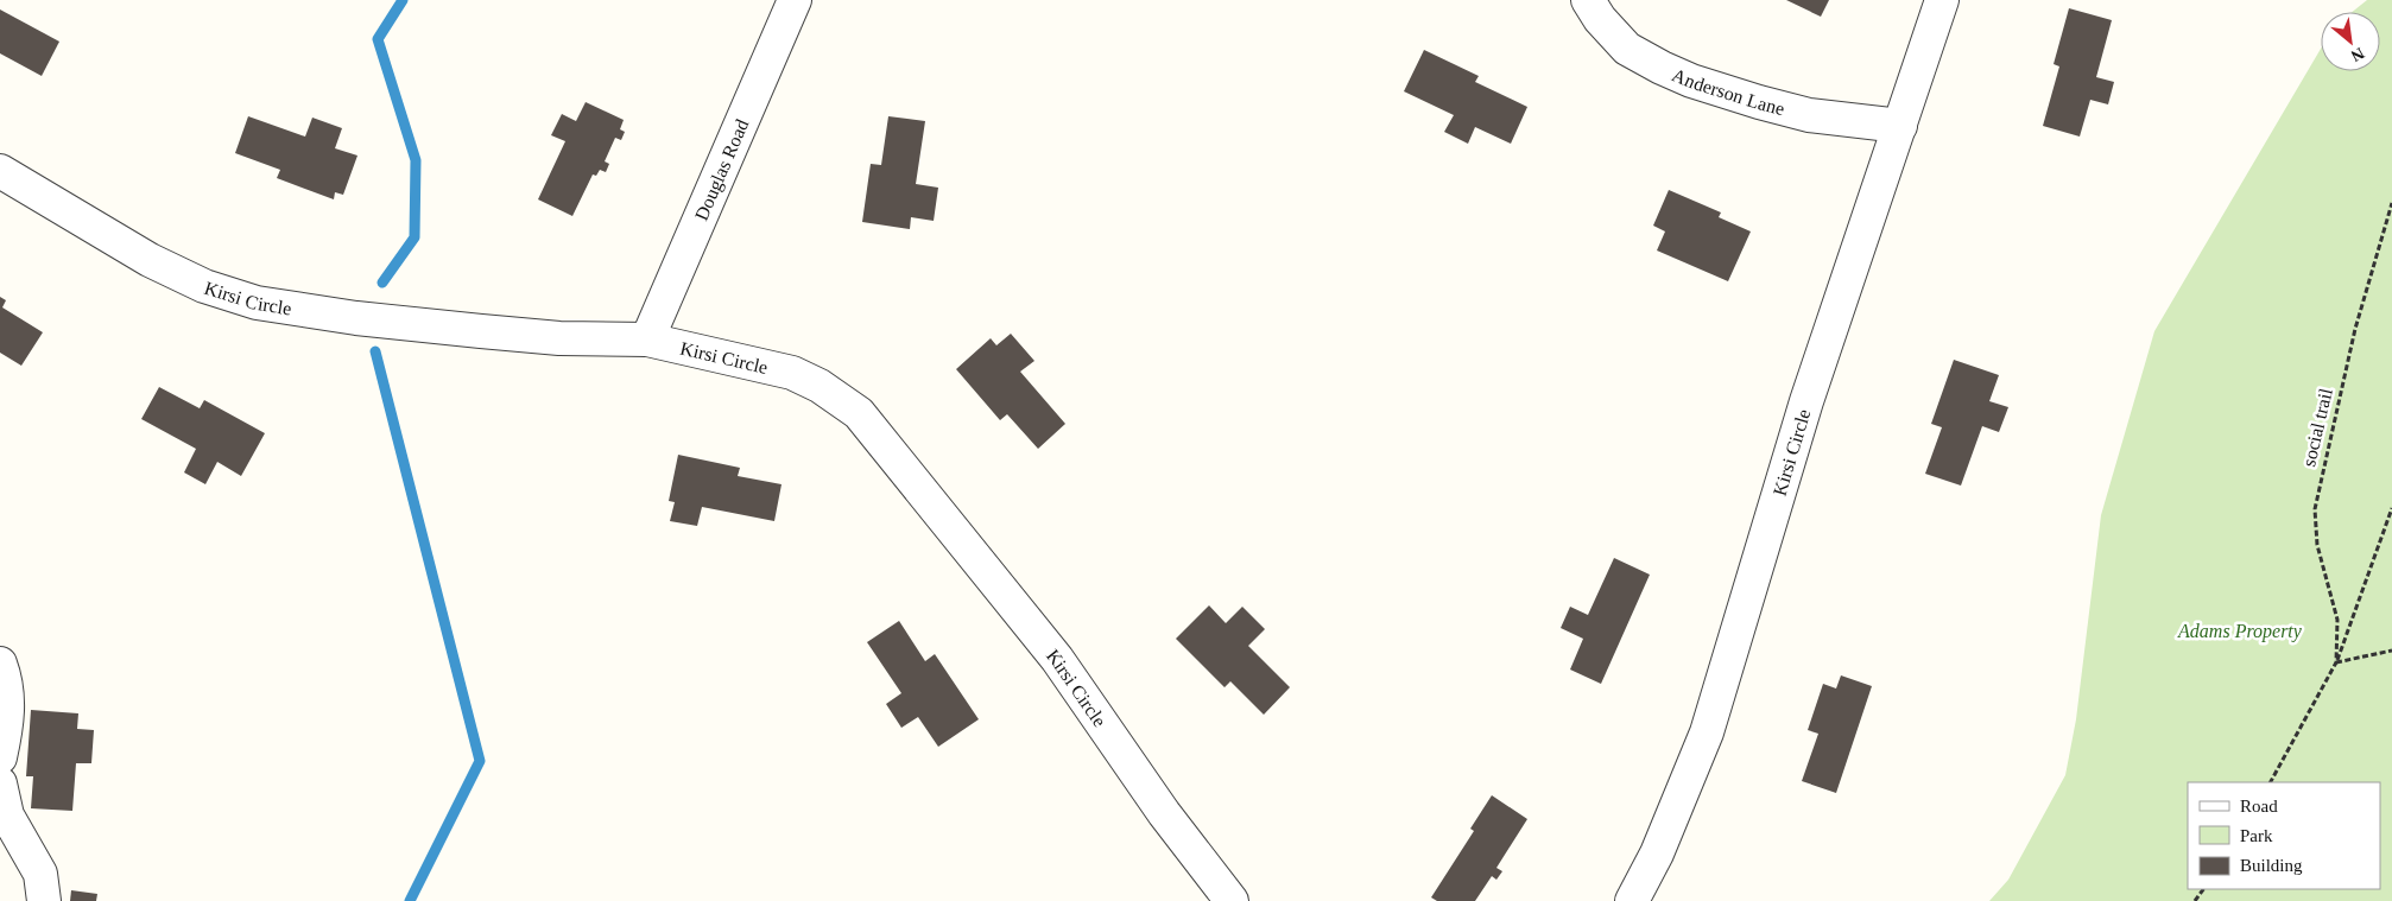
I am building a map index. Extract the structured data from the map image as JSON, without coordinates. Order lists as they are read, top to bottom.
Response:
{
  "streets": {
    "street": ["Anderson Lane", "Douglas Road", "Kirsi Circle"],
    "path": ["social trail"]
  },
  "crossings": [
    ["Anderson Lane", "Kirsi Circle"],
    ["Douglas Road", "Kirsi Circle"]
  ],
  "parks": ["Adams Property"],
  "legend": ["Road", "Park", "Building"],
  "north": "bottom right"
}
